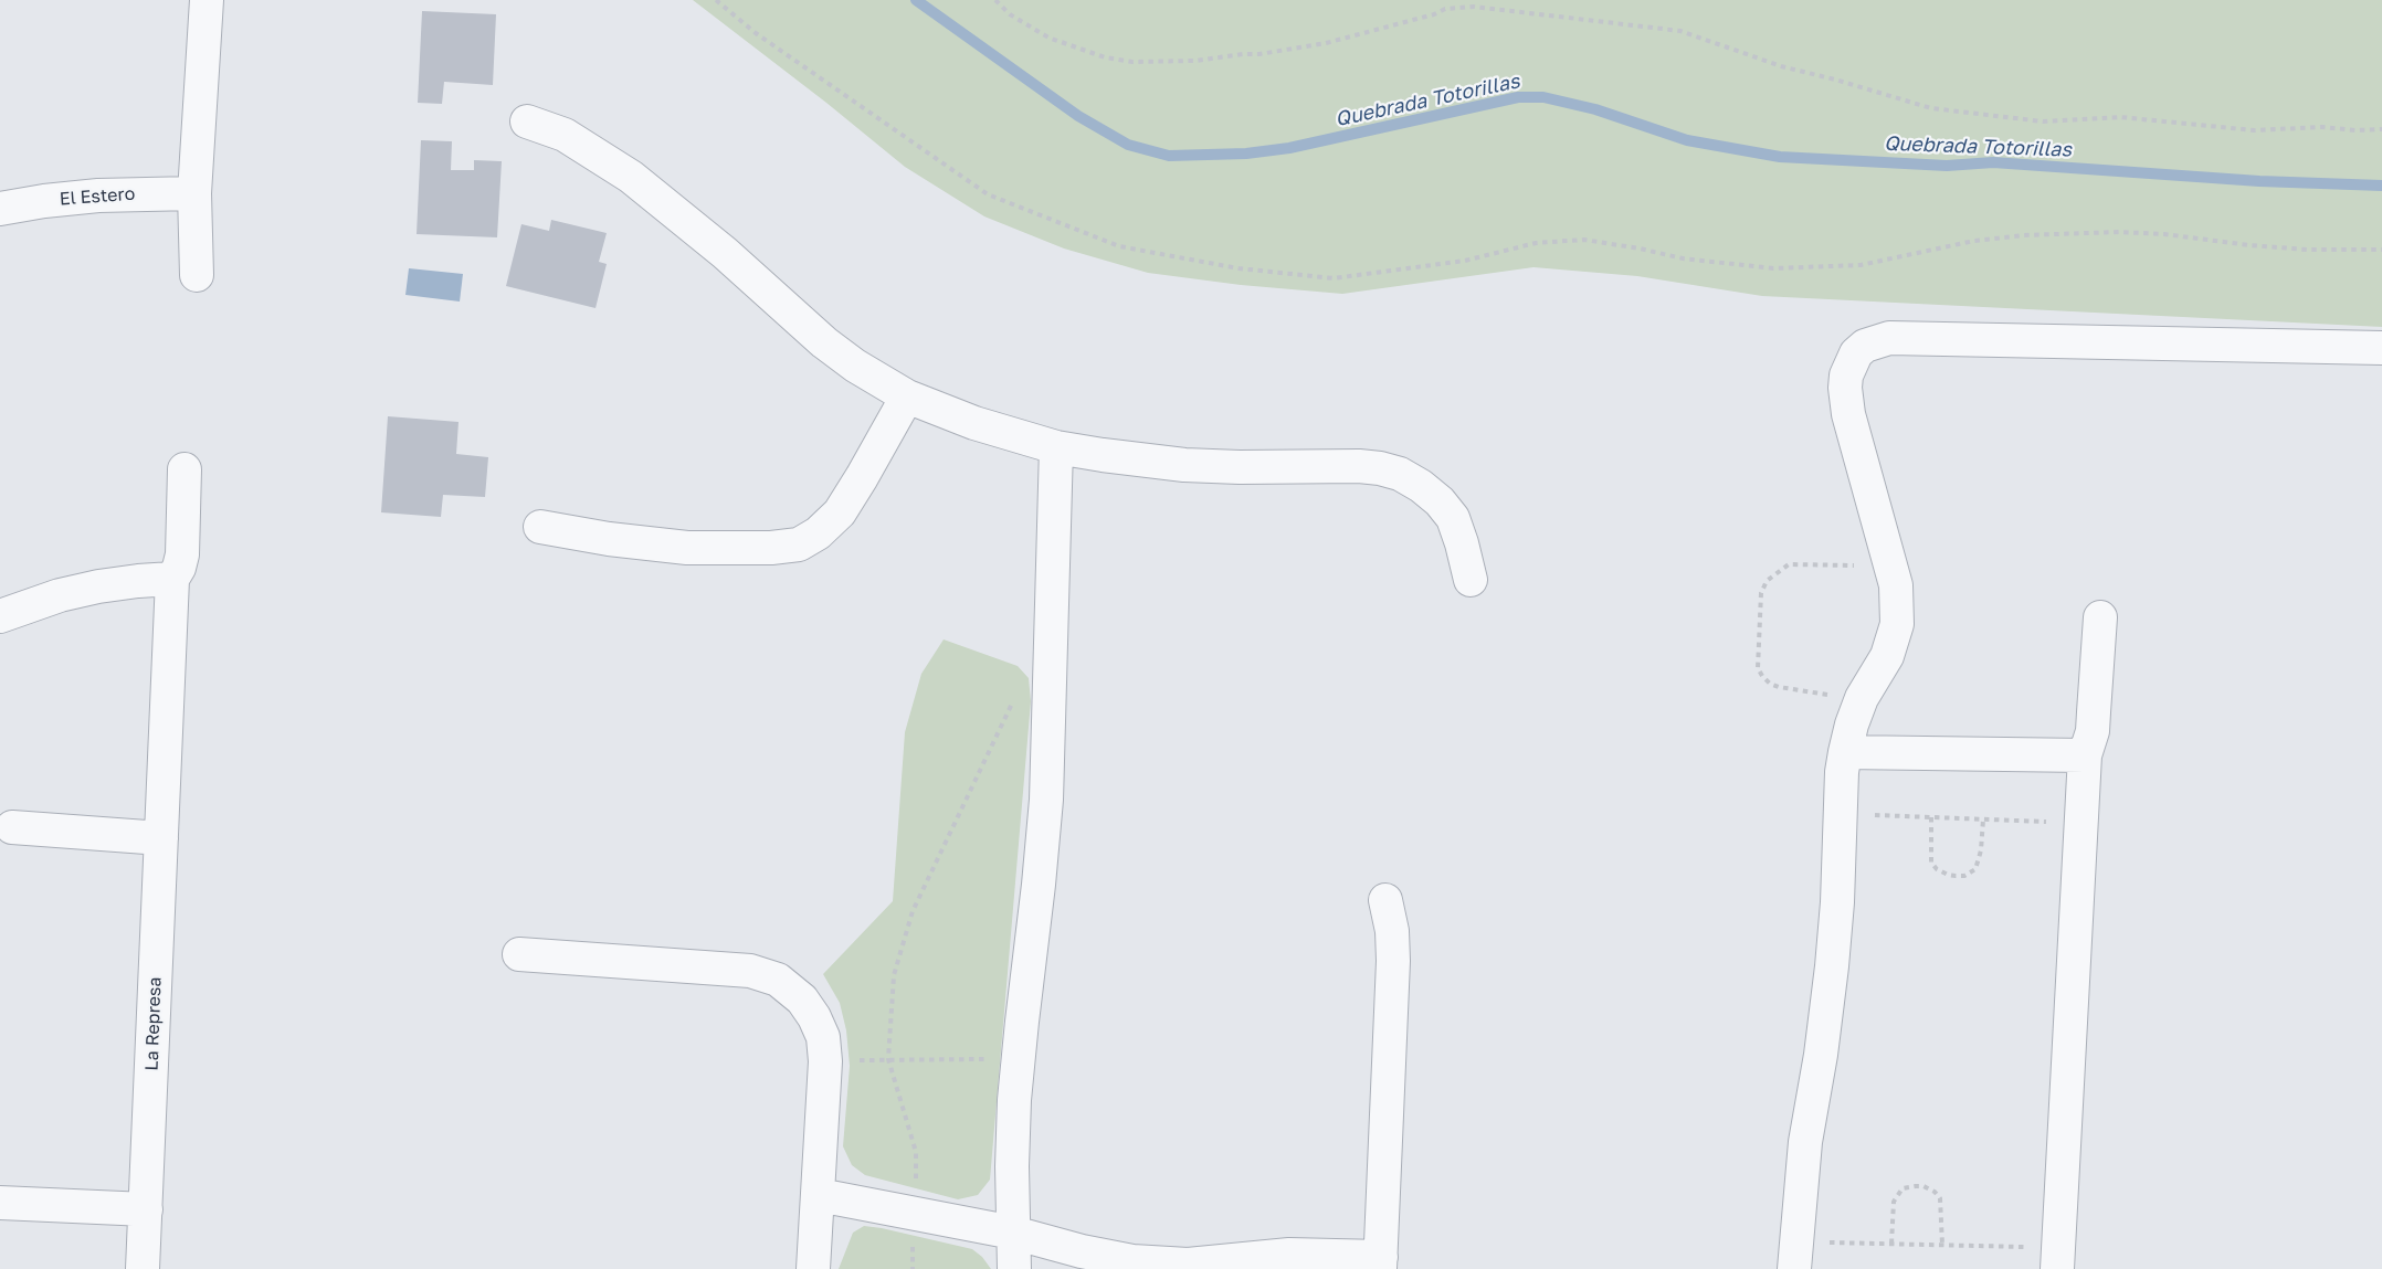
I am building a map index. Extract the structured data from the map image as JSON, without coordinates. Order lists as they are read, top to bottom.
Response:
{
  "streets": {
    "street": ["El Estero", "La Represa"]
  },
  "water": ["Quebrada Totorillas"]
}
